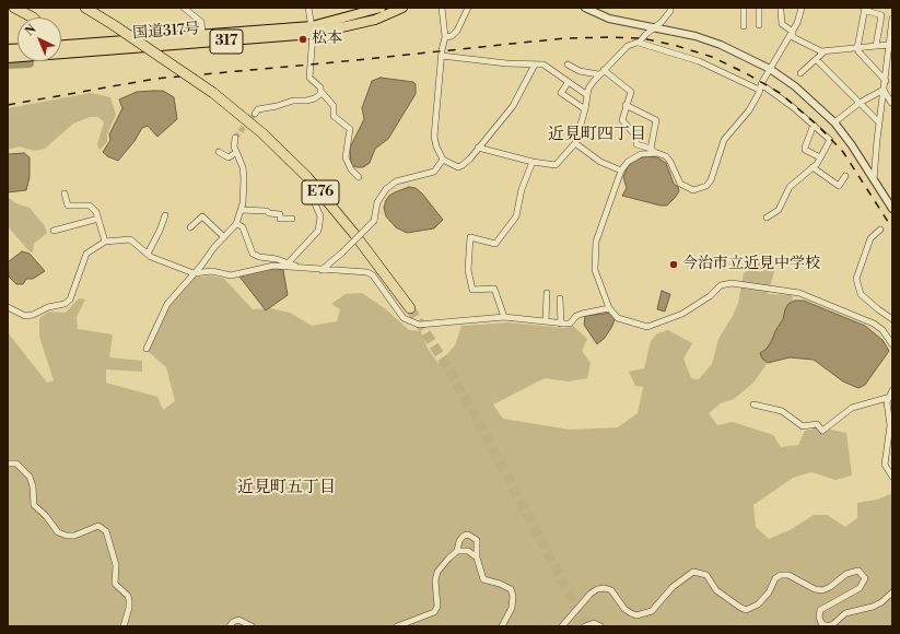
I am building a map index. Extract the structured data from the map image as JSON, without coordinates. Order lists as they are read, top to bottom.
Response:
{
  "streets": {
    "highway": ["国道317号", "317", "E76"]
  },
  "districts": ["近見町四丁目", "近見町五丁目"],
  "places": ["松本", "今治市立近見中学校"],
  "north": "top left"
}
